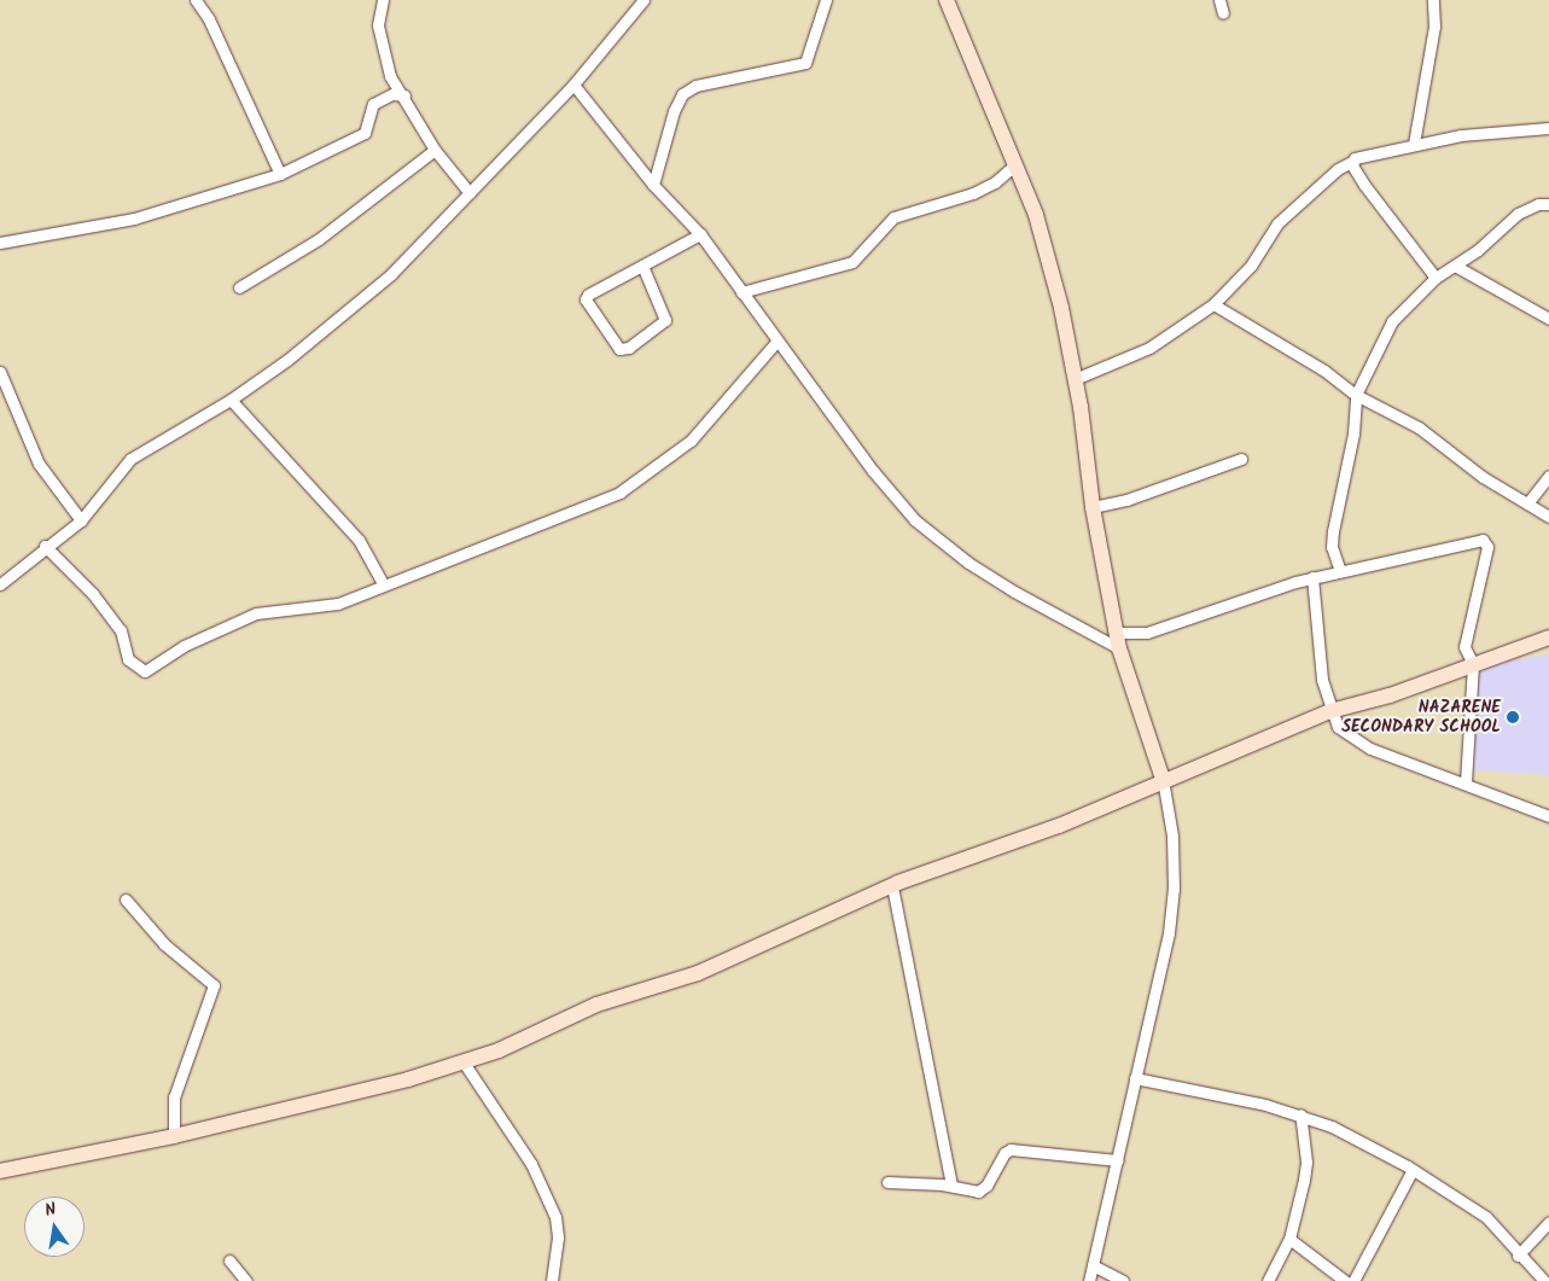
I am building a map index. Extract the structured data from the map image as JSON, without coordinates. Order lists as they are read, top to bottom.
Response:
{
  "places": ["NAZARENE SECONDARY SCHOOL"],
  "north": "top"
}
